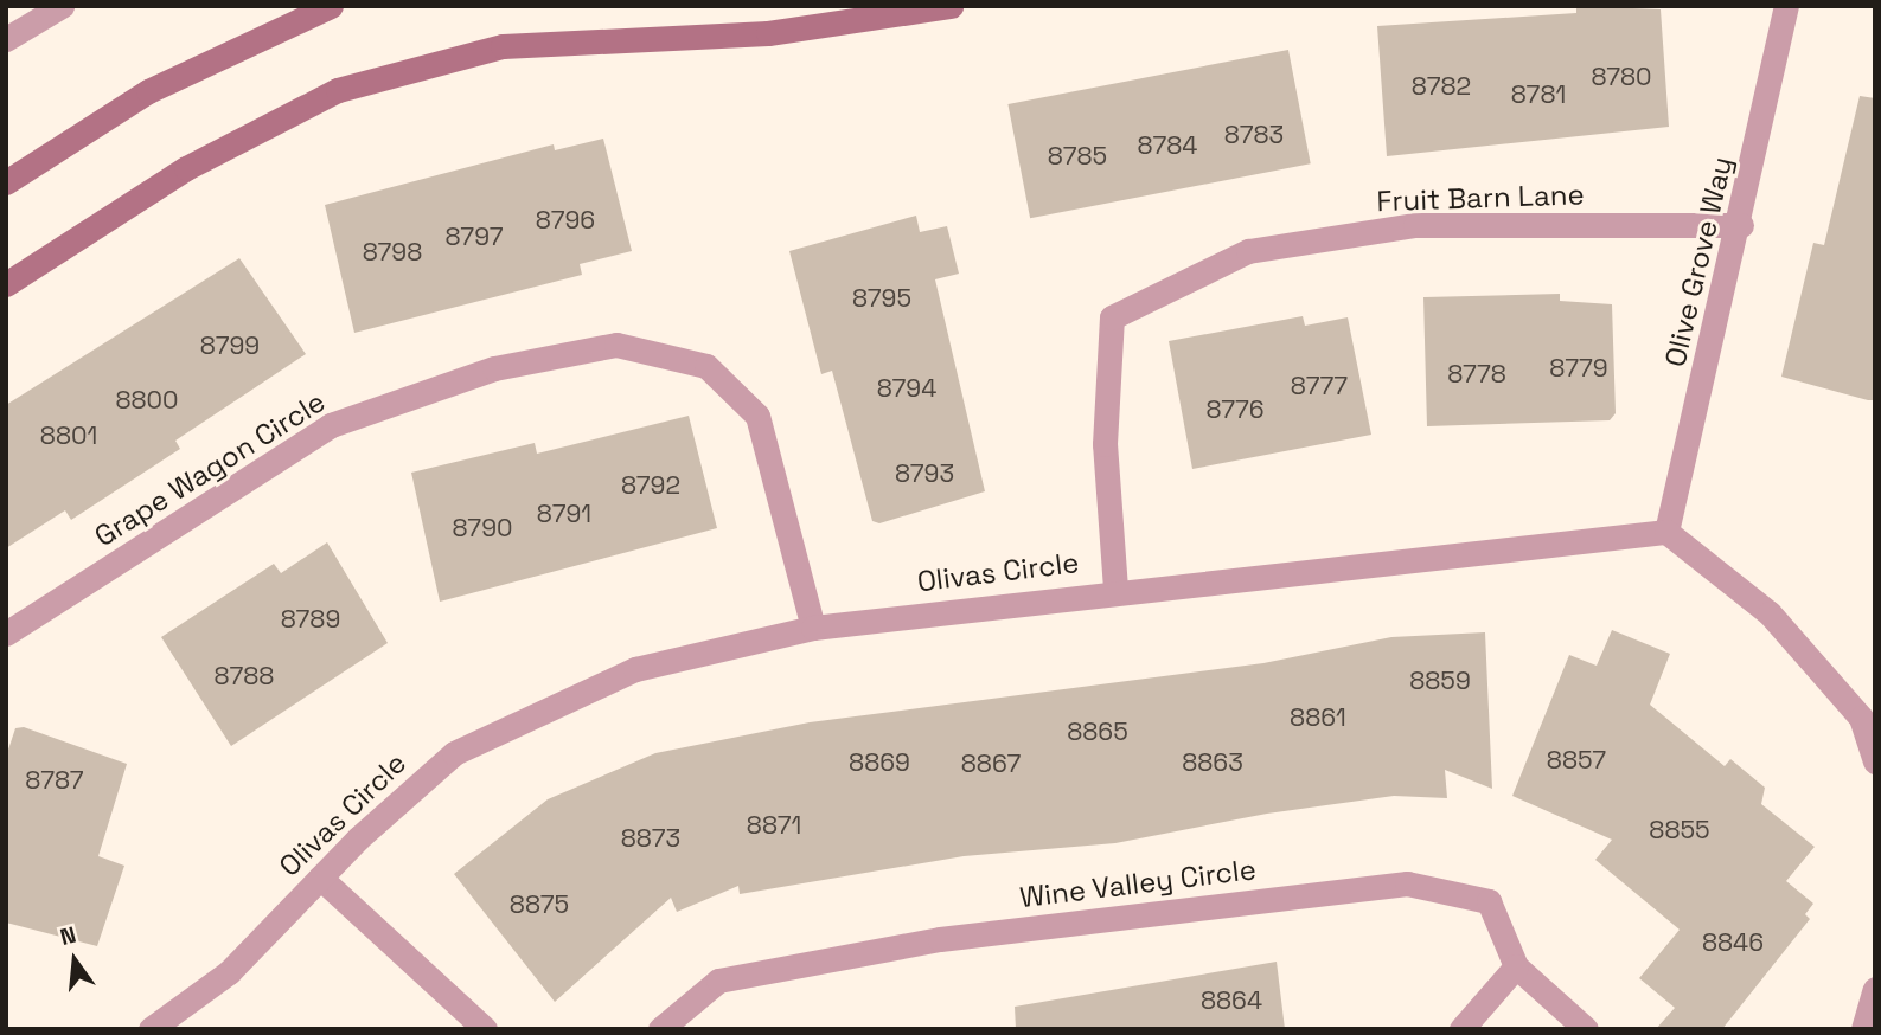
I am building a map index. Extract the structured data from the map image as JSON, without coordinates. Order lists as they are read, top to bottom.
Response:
{
  "streets": {
    "street": [
      "Fruit Barn Lane",
      "Olive Grove Way",
      "Grape Wagon Circle",
      "Olivas Circle",
      "Wine Valley Circle"
    ]
  },
  "crossings": [
    ["Fruit Barn Lane", "Olive Grove Way"],
    ["Fruit Barn Lane", "Olivas Circle"],
    ["Olive Grove Way", "Olivas Circle"],
    ["Grape Wagon Circle", "Olivas Circle"]
  ],
  "house_numbers": [
    "8780",
    "8782",
    "8781",
    "8783",
    "8784",
    "8785",
    "8796",
    "8797",
    "8798",
    "8795",
    "8799",
    "8779",
    "8778",
    "8777",
    "8794",
    "8800",
    "8776",
    "8801",
    "8793",
    "8792",
    "8791",
    "8790",
    "8789",
    "8788",
    "8859",
    "8861",
    "8865",
    "8857",
    "8869",
    "8863",
    "8867",
    "8787",
    "8871",
    "8855",
    "8873",
    "8875",
    "8846",
    "8864"
  ],
  "north": "top"
}
